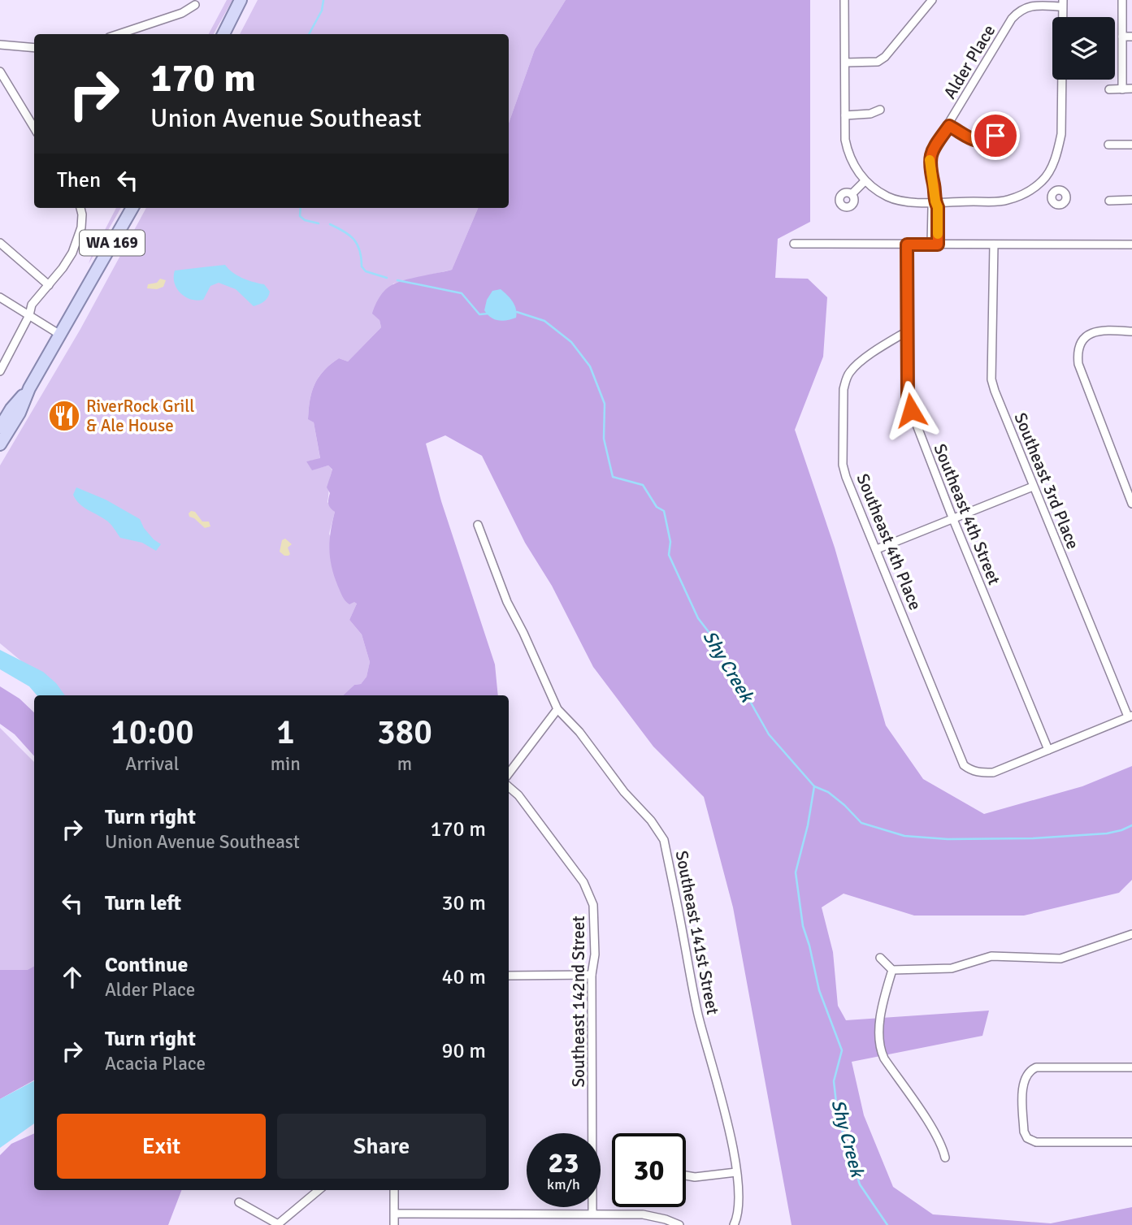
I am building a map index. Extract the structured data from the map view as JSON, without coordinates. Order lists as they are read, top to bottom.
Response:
{
  "streets": {
    "main road": ["WA 169"],
    "street": [
      "Alder Place",
      "Southeast 3rd Place",
      "Southeast 4th Street",
      "Southeast 4th Place",
      "Southeast 141st Street",
      "Southeast 142nd Street"
    ]
  },
  "crossings": [
    ["Southeast 4th Street", "Southeast 4th Place"]
  ],
  "water": ["Shy Creek"],
  "places": {
    "restaurant": ["RiverRock Grill & Ale House"]
  },
  "page": {
    "turn": ["170 m", "Union Avenue Southeast"],
    "then": "Then",
    "eta": [
      "10:00",
      "Arrival",
      "1",
      "min",
      "380",
      "m"
    ],
    "list": [
      {
        "name": "Turn right",
        "note": "Union Avenue Southeast",
        "value": "170 m"
      },
      {
        "name": "Turn left",
        "value": "30 m"
      },
      {
        "name": "Continue",
        "note": "Alder Place",
        "value": "40 m"
      },
      {
        "name": "Turn right",
        "note": "Acacia Place",
        "value": "90 m"
      }
    ],
    "buttons": ["Exit", "Share"],
    "speed": "23 km/h",
    "limit": "30"
  }
}
